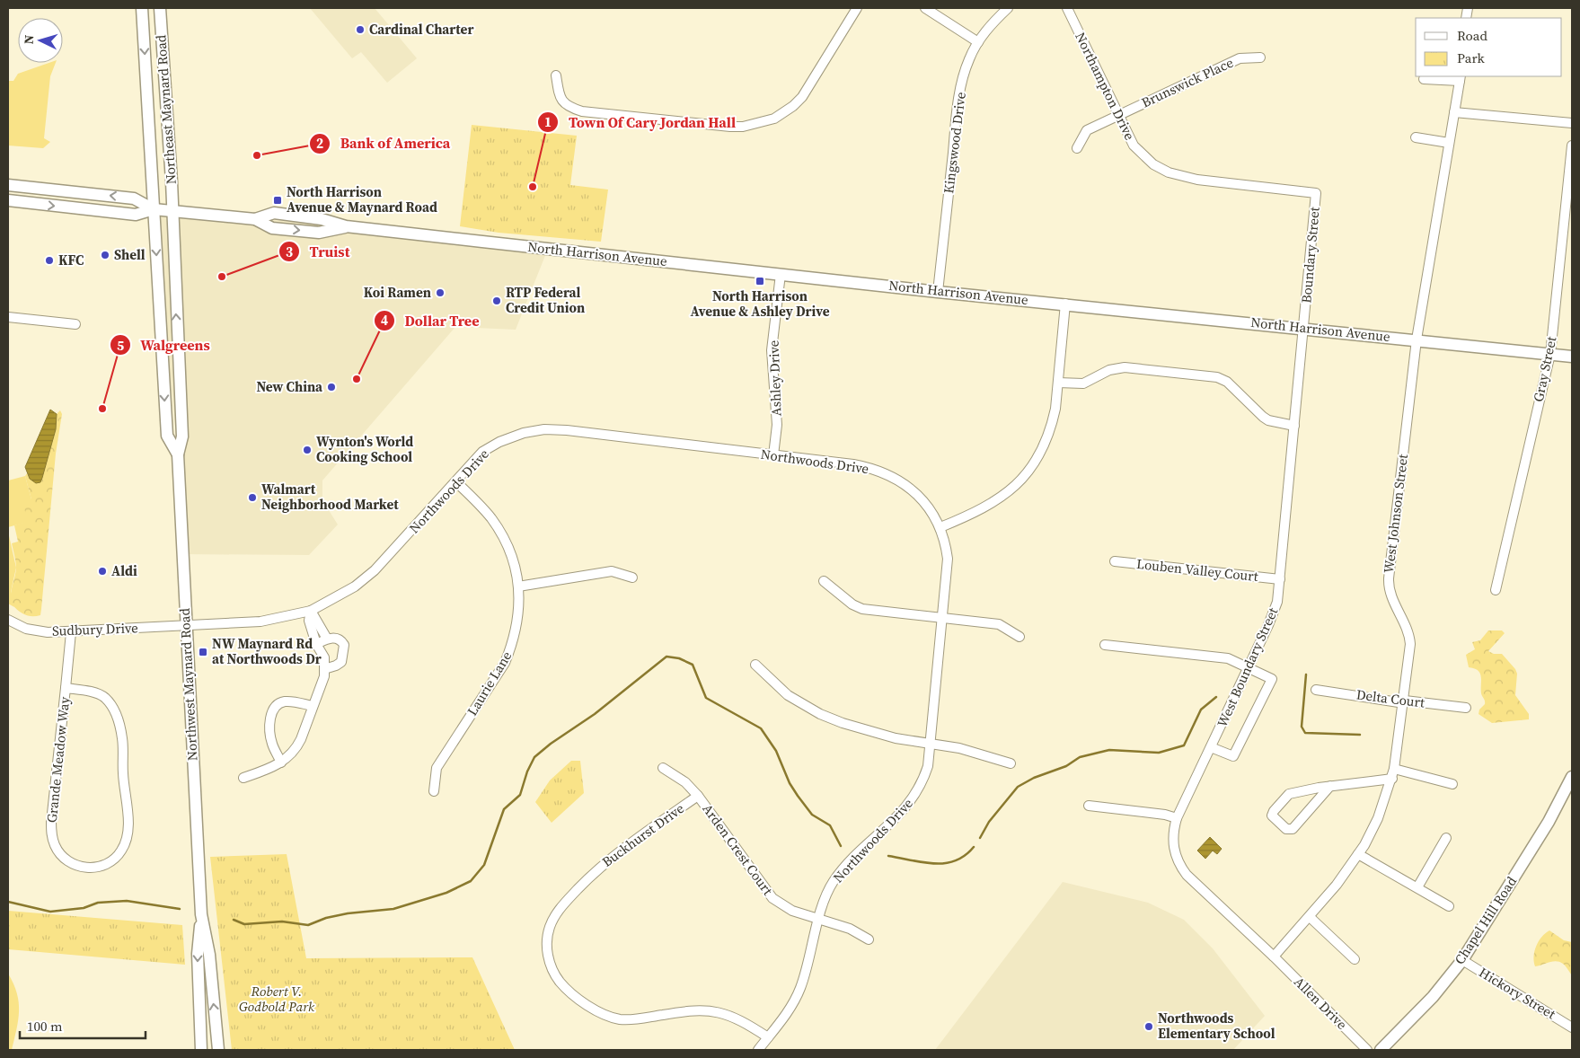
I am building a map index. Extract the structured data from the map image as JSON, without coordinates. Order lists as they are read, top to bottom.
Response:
{
  "streets": {
    "main road": [
      "Northeast Maynard Road",
      "North Harrison Avenue",
      "Northwest Maynard Road",
      "Chapel Hill Road"
    ],
    "street": [
      "Brunswick Place",
      "Northampton Drive",
      "Kingswood Drive",
      "Boundary Street",
      "Gray Street",
      "Ashley Drive",
      "Northwoods Drive",
      "West Johnson Street",
      "Louben Valley Court",
      "Sudbury Drive",
      "West Boundary Street",
      "Laurie Lane",
      "Delta Court",
      "Grande Meadow Way",
      "Buckhurst Drive",
      "Arden Crest Court",
      "Hickory Street",
      "Allen Drive"
    ]
  },
  "crossings": [
    ["Brunswick Place", "Northampton Drive"],
    ["Northampton Drive", "Boundary Street"],
    ["Northeast Maynard Road", "North Harrison Avenue"],
    ["Northeast Maynard Road", "Northwest Maynard Road"],
    ["Kingswood Drive", "North Harrison Avenue"],
    ["North Harrison Avenue", "Boundary Street"],
    ["North Harrison Avenue", "Gray Street"],
    ["North Harrison Avenue", "Ashley Drive"],
    ["North Harrison Avenue", "West Johnson Street"],
    ["North Harrison Avenue", "West Boundary Street"],
    ["North Harrison Avenue", "Northwest Maynard Road"],
    ["Boundary Street", "West Boundary Street"],
    ["Ashley Drive", "Northwoods Drive"],
    ["Northwoods Drive", "Sudbury Drive"],
    ["Northwoods Drive", "Laurie Lane"],
    ["Northwoods Drive", "Northwest Maynard Road"],
    ["Northwoods Drive", "Buckhurst Drive"],
    ["Northwoods Drive", "Arden Crest Court"],
    ["West Johnson Street", "West Boundary Street"],
    ["West Johnson Street", "Delta Court"],
    ["West Johnson Street", "Allen Drive"],
    ["Louben Valley Court", "West Boundary Street"],
    ["Sudbury Drive", "Northwest Maynard Road"],
    ["Sudbury Drive", "Grande Meadow Way"],
    ["West Boundary Street", "Allen Drive"],
    ["Buckhurst Drive", "Arden Crest Court"],
    ["Chapel Hill Road", "Hickory Street"]
  ],
  "parks": ["Robert V. Godbold Park"],
  "places": {
    "other": [
      "Cardinal Charter",
      "Bank of America",
      "Town Of Cary Jordan Hall",
      "Shell",
      "KFC",
      "Truist",
      "Koi Ramen",
      "RTP Federal Credit Union",
      "Dollar Tree",
      "New China",
      "Walgreens",
      "Wynton's World Cooking School",
      "Walmart Neighborhood Market",
      "Aldi",
      "Northwoods Elementary School"
    ],
    "transit": ["North Harrison Avenue & Maynard Road", "North Harrison Avenue & Ashley Drive", "NW Maynard Rd at Northwoods Dr"]
  },
  "legend": ["Road", "Park"],
  "scale_bar": "100 m",
  "north": "left"
}
